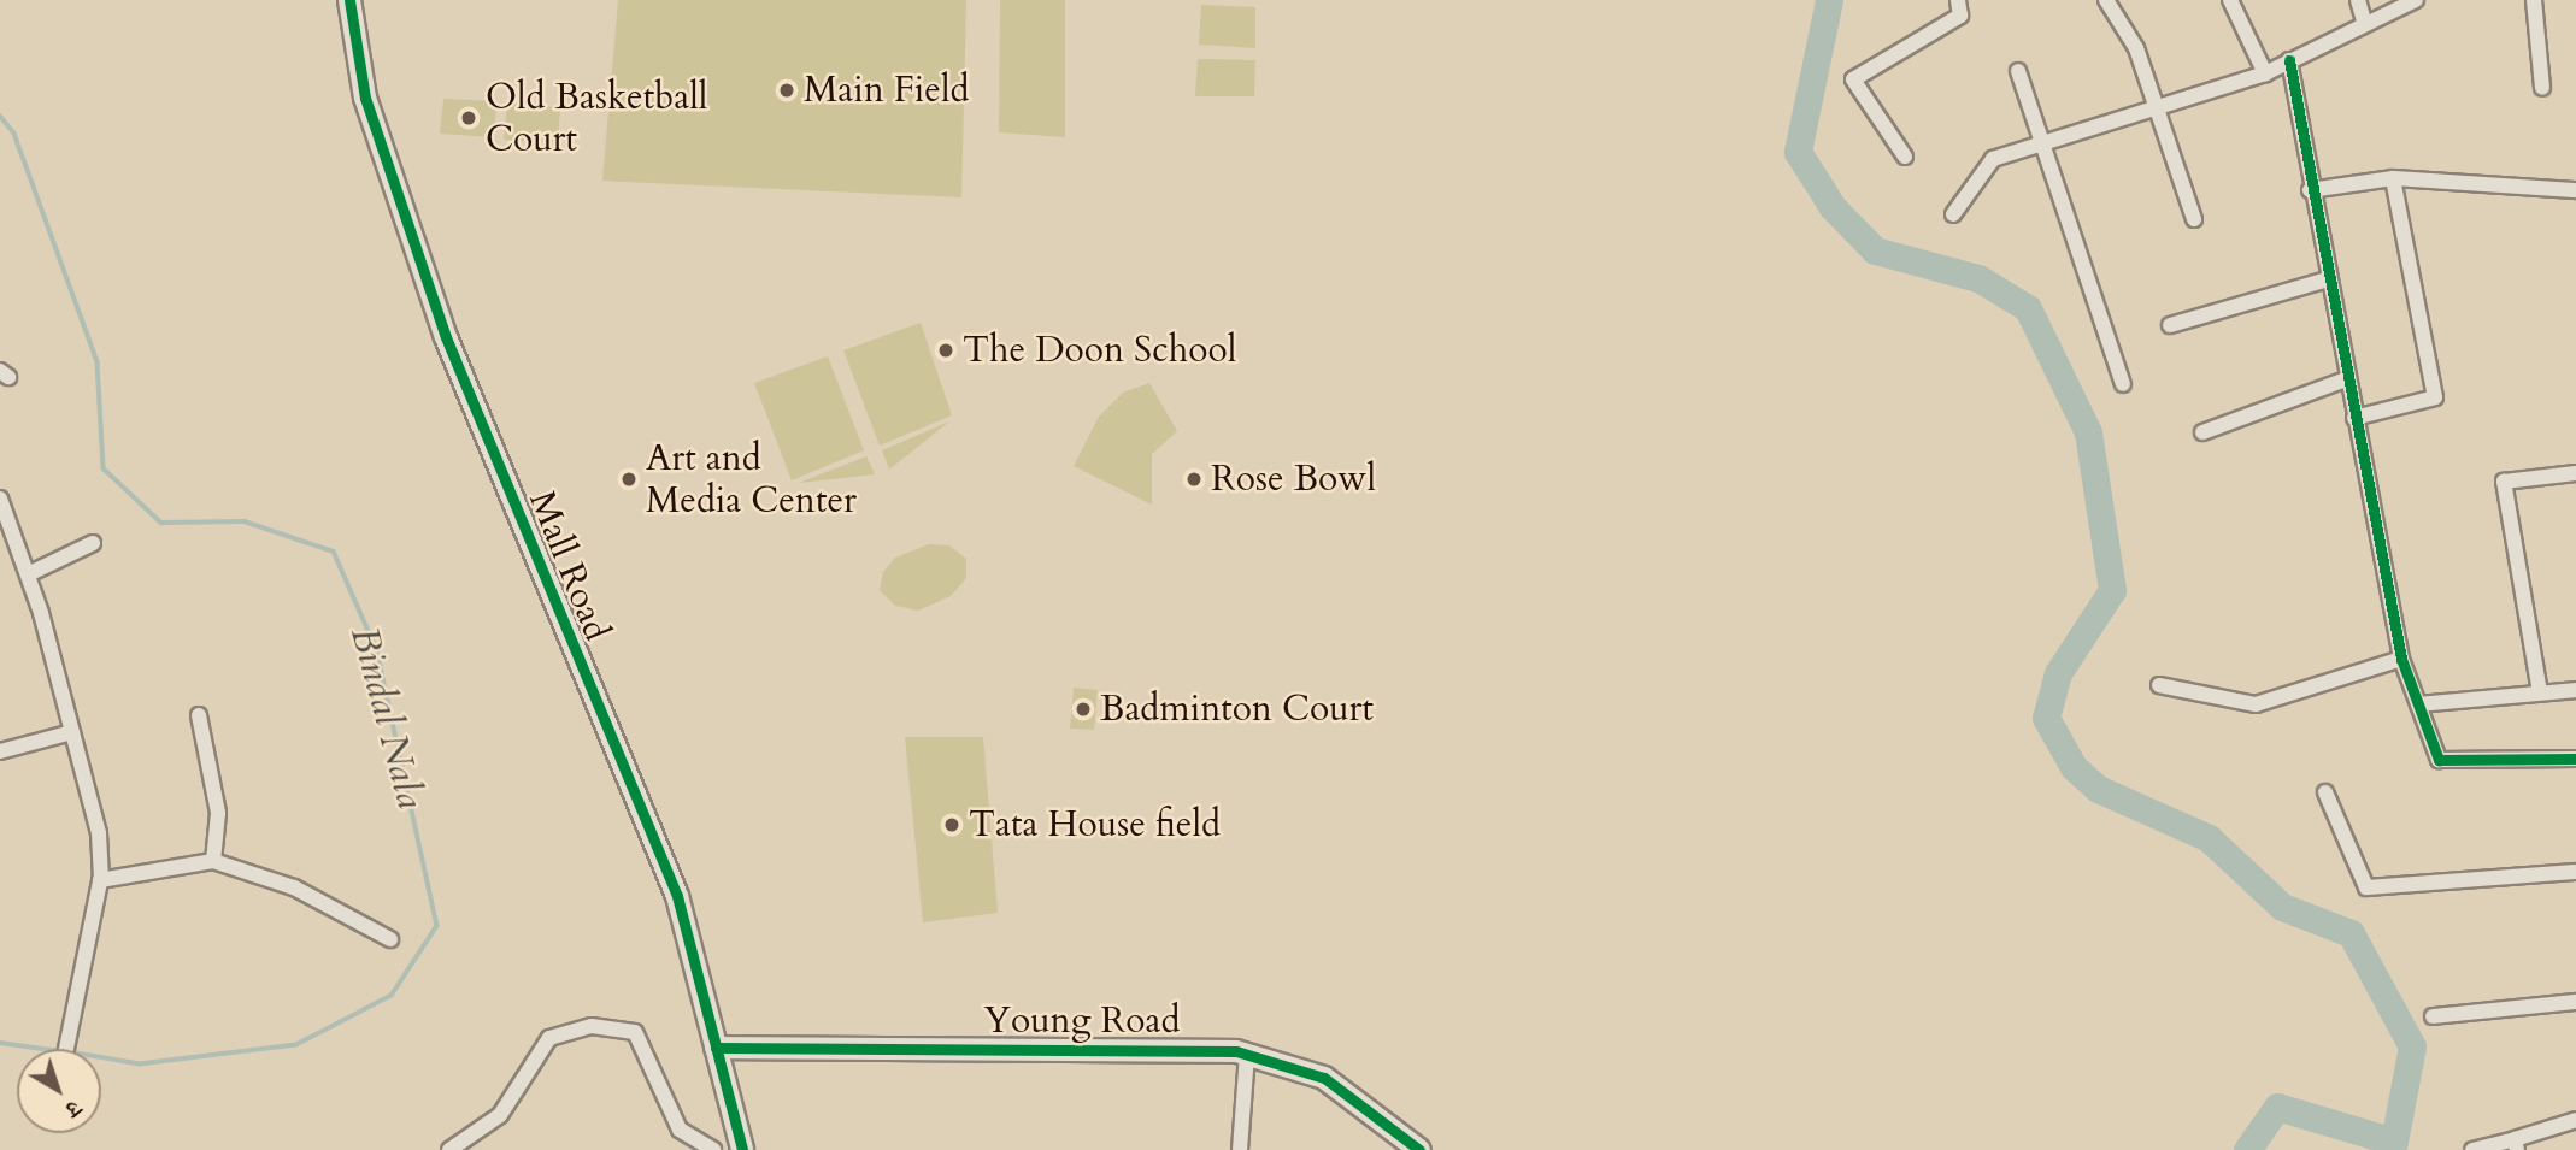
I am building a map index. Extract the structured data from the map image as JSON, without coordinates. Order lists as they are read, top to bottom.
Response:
{
  "streets": {
    "street": ["Mall Road", "Young Road"]
  },
  "crossings": [
    ["Mall Road", "Young Road"]
  ],
  "water": ["Bindal Nala"],
  "places": [
    "Main Field",
    "Old Basketball Court",
    "The Doon School",
    "Art and Media Center",
    "Rose Bowl",
    "Badminton Court",
    "Tata House field"
  ],
  "north": "bottom right"
}
